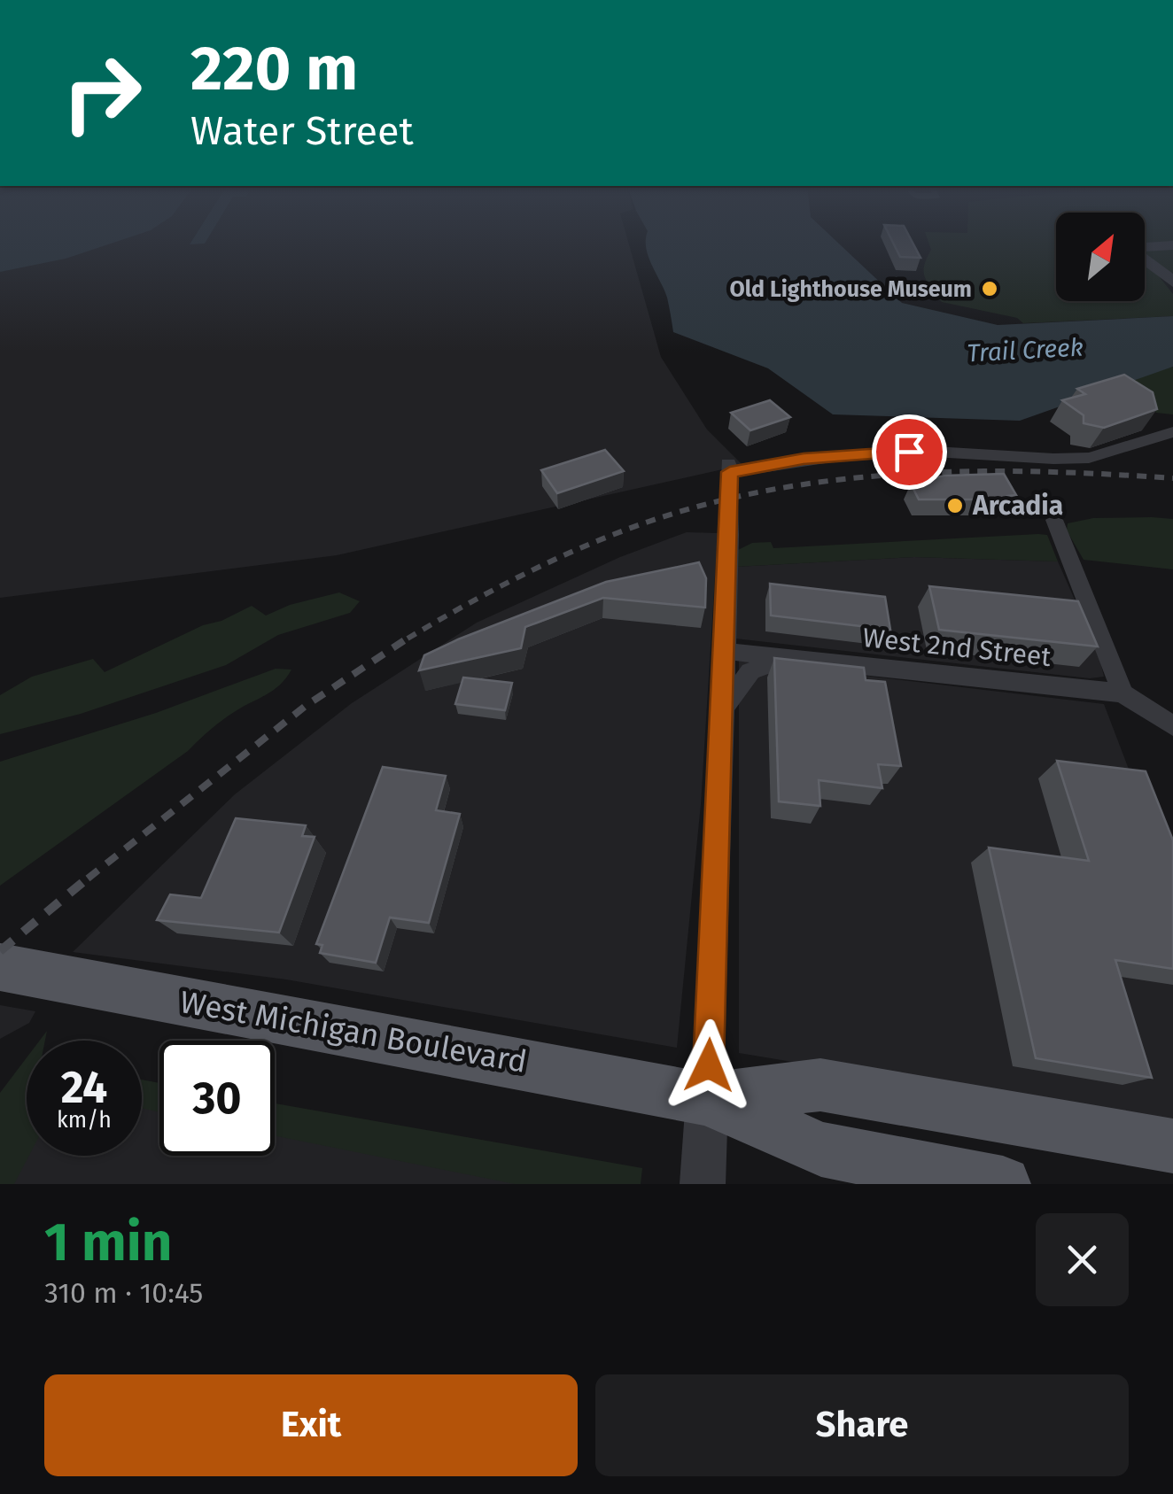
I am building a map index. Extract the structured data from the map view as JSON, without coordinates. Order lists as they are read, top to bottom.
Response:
{
  "streets": {
    "main road": ["West Michigan Boulevard"],
    "street": ["West 2nd Street"]
  },
  "water": ["Trail Creek"],
  "places": ["Old Lighthouse Museum", "Arcadia"],
  "north": "top right",
  "page": {
    "turn": ["220 m", "Water Street"],
    "speed": "24 km/h",
    "limit": "30",
    "heading": ["1 min", "310 m · 10:45"],
    "buttons": ["Exit", "Share"]
  }
}
